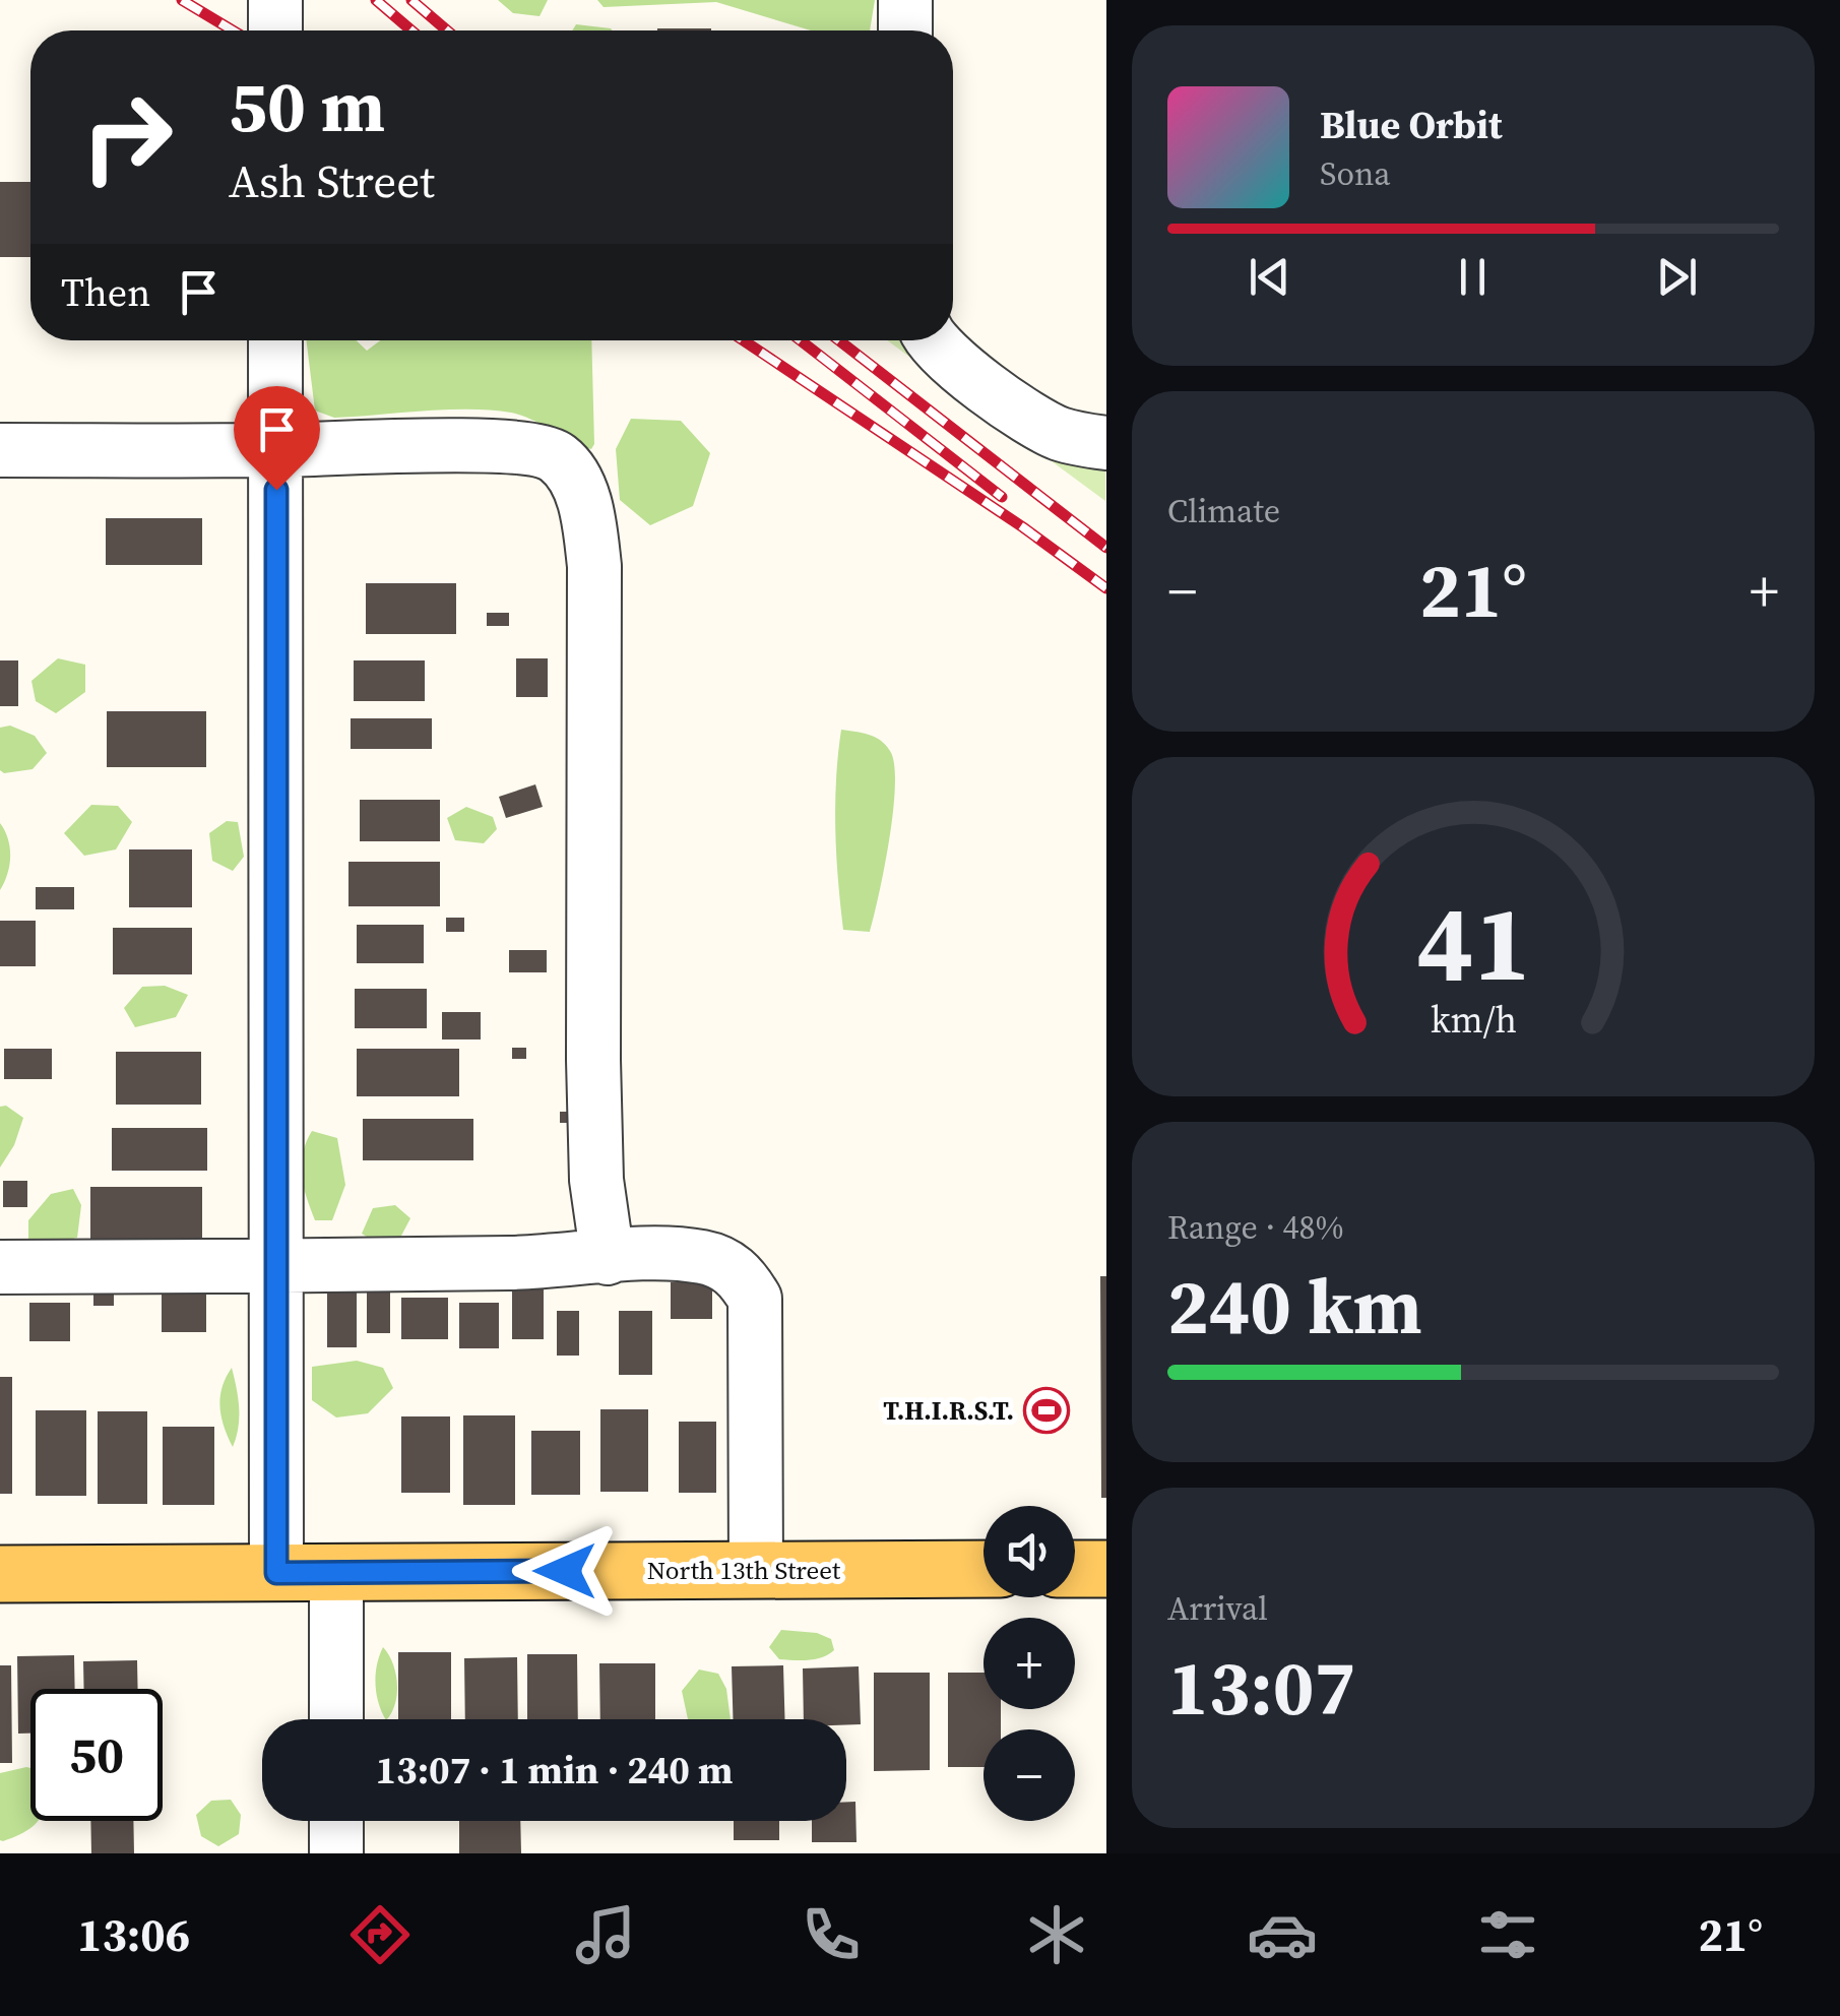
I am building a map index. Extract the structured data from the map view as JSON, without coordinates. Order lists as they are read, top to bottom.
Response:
{
  "streets": {
    "main road": ["North 13th Street"]
  },
  "places": {
    "sports": ["T.H.I.R.S.T."]
  },
  "page": {
    "turn": ["50 m", "Ash Street"],
    "song": ["Blue Orbit", "Sona"],
    "then": "Then",
    "tile": [
      "Climate",
      ["Range · 48%", "240 km"],
      ["Arrival", "13:07"]
    ],
    "heat": ["−", "21°", "+"],
    "map_buttons": ["+", "−"],
    "limit": "50",
    "trip": "13:07 · 1 min · 240 m",
    "tabs": ["13:06", "21°"],
    "gauge": ["41", "km/h"]
  }
}
